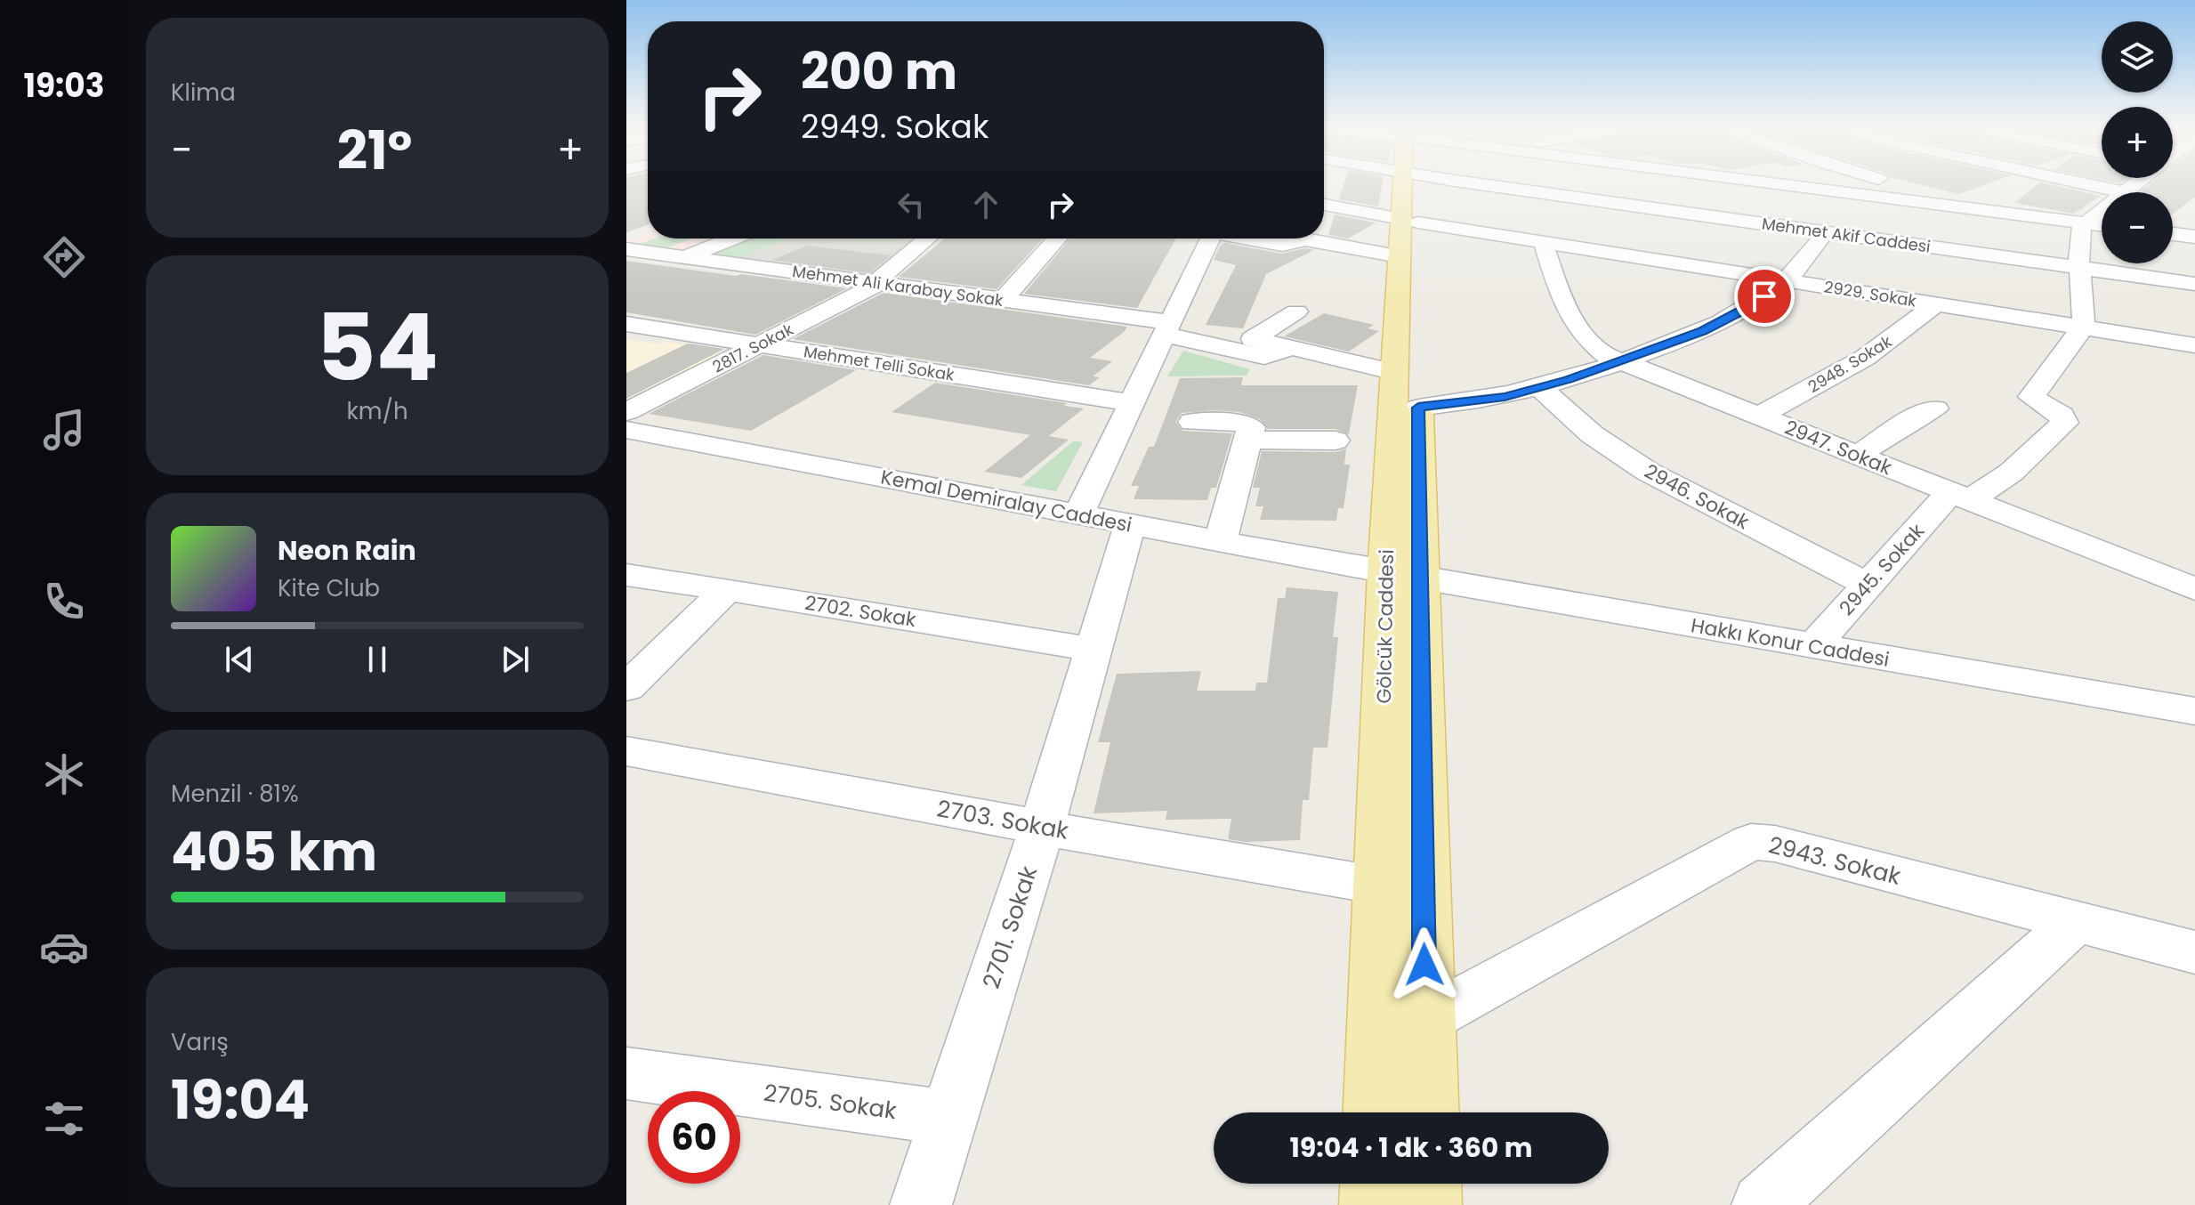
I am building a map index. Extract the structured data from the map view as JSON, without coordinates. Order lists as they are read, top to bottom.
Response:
{
  "streets": {
    "main road": ["Gölcük Caddesi"],
    "street": [
      "Mehmet Akif Caddesi",
      "Mehmet Ali Karabay Sokak",
      "2929. Sokak",
      "2817. Sokak",
      "Mehmet Telli Sokak",
      "2948. Sokak",
      "2947. Sokak",
      "2946. Sokak",
      "Kemal Demiralay Caddesi",
      "2945. Sokak",
      "2702. Sokak",
      "Hakkı Konur Caddesi",
      "2703. Sokak",
      "2943. Sokak",
      "2701. Sokak",
      "2705. Sokak"
    ]
  },
  "crossings": [
    ["Mehmet Ali Karabay Sokak", "2817. Sokak"],
    ["2929. Sokak", "2948. Sokak"],
    ["2929. Sokak", "2947. Sokak"],
    ["2929. Sokak", "2945. Sokak"],
    ["2929. Sokak", "Gölcük Caddesi"],
    ["2817. Sokak", "Mehmet Telli Sokak"],
    ["2948. Sokak", "2947. Sokak"],
    ["2947. Sokak", "2945. Sokak"],
    ["2946. Sokak", "2945. Sokak"],
    ["Kemal Demiralay Caddesi", "Gölcük Caddesi"],
    ["Kemal Demiralay Caddesi", "Hakkı Konur Caddesi"],
    ["Kemal Demiralay Caddesi", "2701. Sokak"],
    ["2945. Sokak", "Hakkı Konur Caddesi"],
    ["2702. Sokak", "2701. Sokak"],
    ["Gölcük Caddesi", "Hakkı Konur Caddesi"],
    ["Gölcük Caddesi", "2703. Sokak"],
    ["Gölcük Caddesi", "2943. Sokak"],
    ["2703. Sokak", "2701. Sokak"],
    ["2701. Sokak", "2705. Sokak"]
  ],
  "page": {
    "tabs": "19:03",
    "tile": [
      "Klima",
      ["54", "km/h"],
      ["Menzil · 81%", "405 km"],
      ["Varış", "19:04"]
    ],
    "map_buttons": ["+", "−"],
    "turn": ["200 m", "2949. Sokak"],
    "heat": ["−", "21°", "+"],
    "song": ["Neon Rain", "Kite Club"],
    "limit": "60",
    "trip": "19:04 · 1 dk · 360 m"
  }
}
